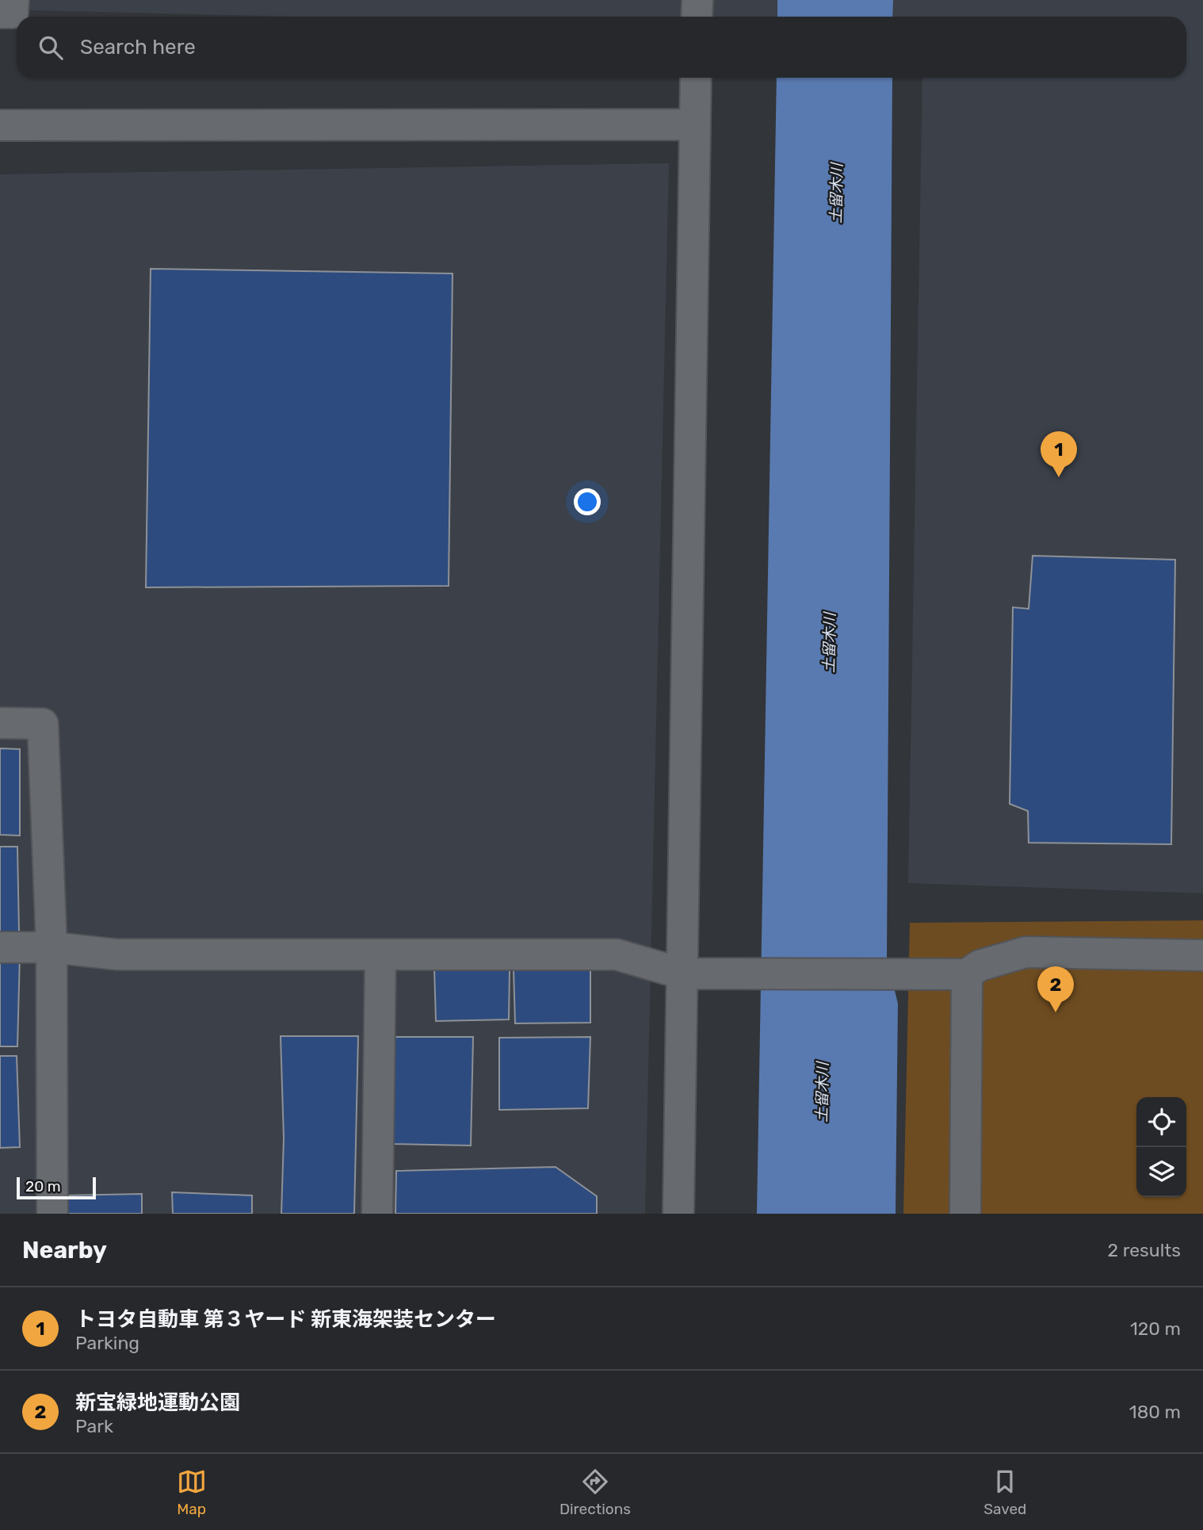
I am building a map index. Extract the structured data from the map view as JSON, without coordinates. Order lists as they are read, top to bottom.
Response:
{
  "water": ["土留木川"],
  "scale_bar": "20 m",
  "page": {
    "search": "Search here",
    "pins": ["1", "2"],
    "scale": "20 m",
    "heading": ["Nearby", "2 results"],
    "list": [
      {
        "mark": "1",
        "name": "トヨタ自動車 第３ヤード 新東海架装センター",
        "note": "Parking",
        "value": "120 m"
      },
      {
        "mark": "2",
        "name": "新宝緑地運動公園",
        "note": "Park",
        "value": "180 m"
      }
    ],
    "nav": ["Map", "Directions", "Saved"]
  }
}
